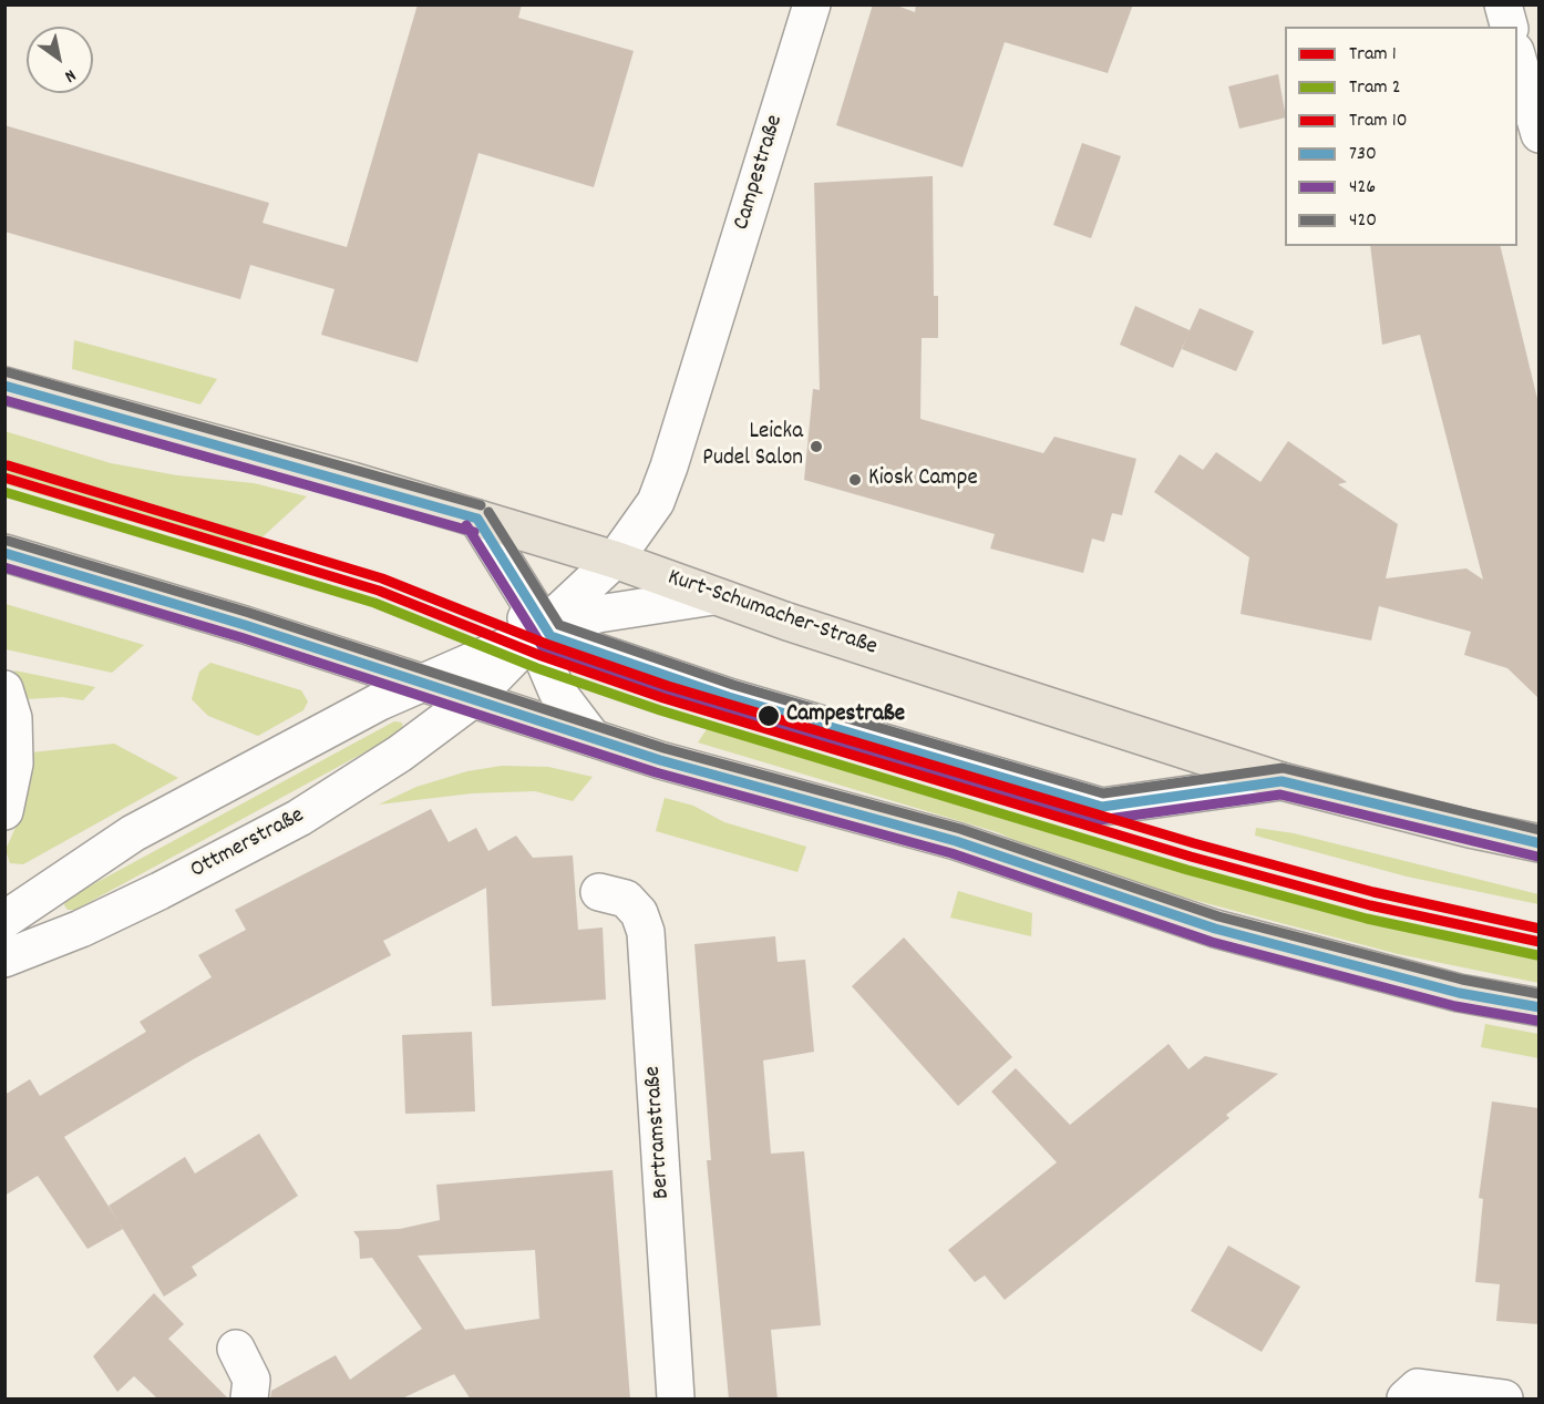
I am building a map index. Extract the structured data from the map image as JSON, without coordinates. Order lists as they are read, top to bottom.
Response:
{
  "streets": {
    "main road": ["Kurt-Schumacher-Straße"],
    "street": ["Campestraße", "Ottmerstraße", "Bertramstraße"]
  },
  "crossings": [
    ["Campestraße", "Kurt-Schumacher-Straße"],
    ["Campestraße", "Ottmerstraße"]
  ],
  "places": ["Leicka Pudel Salon", "Kiosk Campe", "Campestraße"],
  "lines": [
    "transit line 420",
    "transit line 730",
    "transit line 426",
    "tram line 10",
    "tram line 1",
    "tram line 2"
  ],
  "legend": [
    "Tram 1",
    "Tram 2",
    "Tram 10",
    "730",
    "426",
    "420"
  ],
  "north": "bottom right"
}
